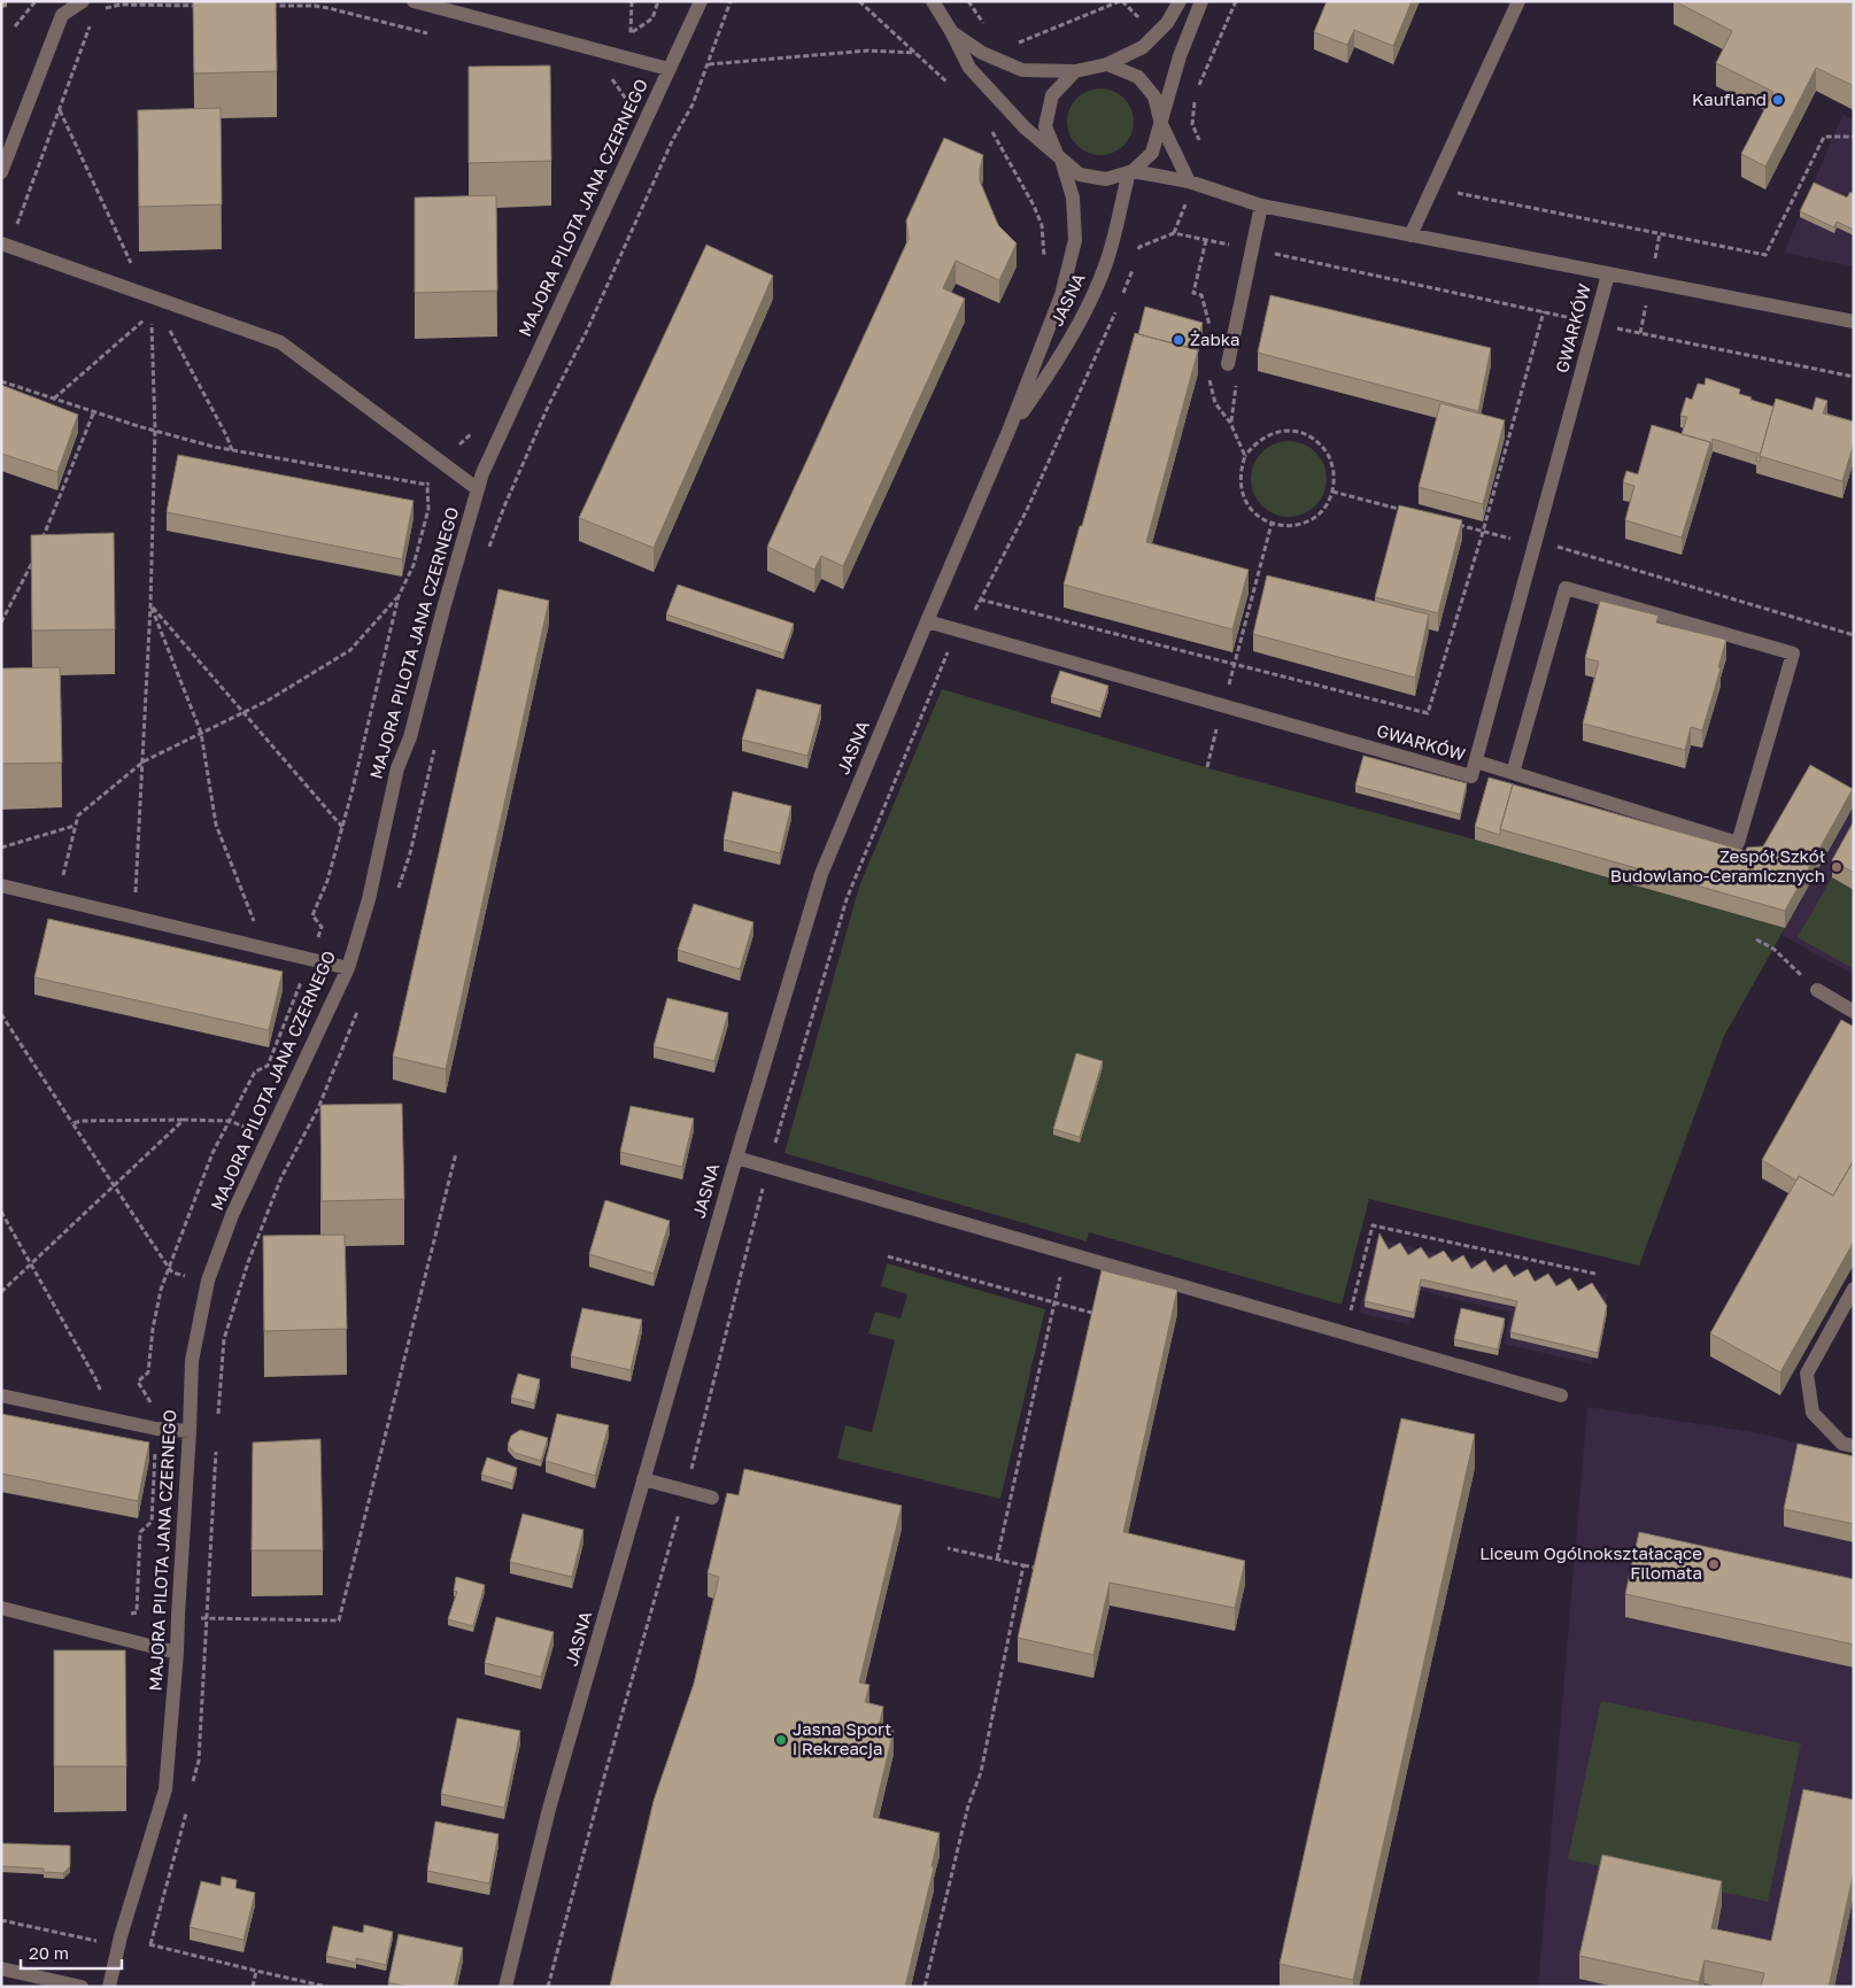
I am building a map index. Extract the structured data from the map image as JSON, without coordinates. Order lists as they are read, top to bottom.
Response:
{
  "streets": {
    "street": ["MAJORA PILOTA JANA CZERNEGO", "JASNA", "GWARKÓW"]
  },
  "crossings": [
    ["JASNA", "GWARKÓW"]
  ],
  "places": [
    "Kaufland",
    "Żabka",
    "Zespół Szkół Budowlano-Ceramicznych",
    "Liceum Ogólnokształacące Filomata",
    "Jasna Sport i Rekreacja"
  ],
  "scale_bar": "20 m"
}
